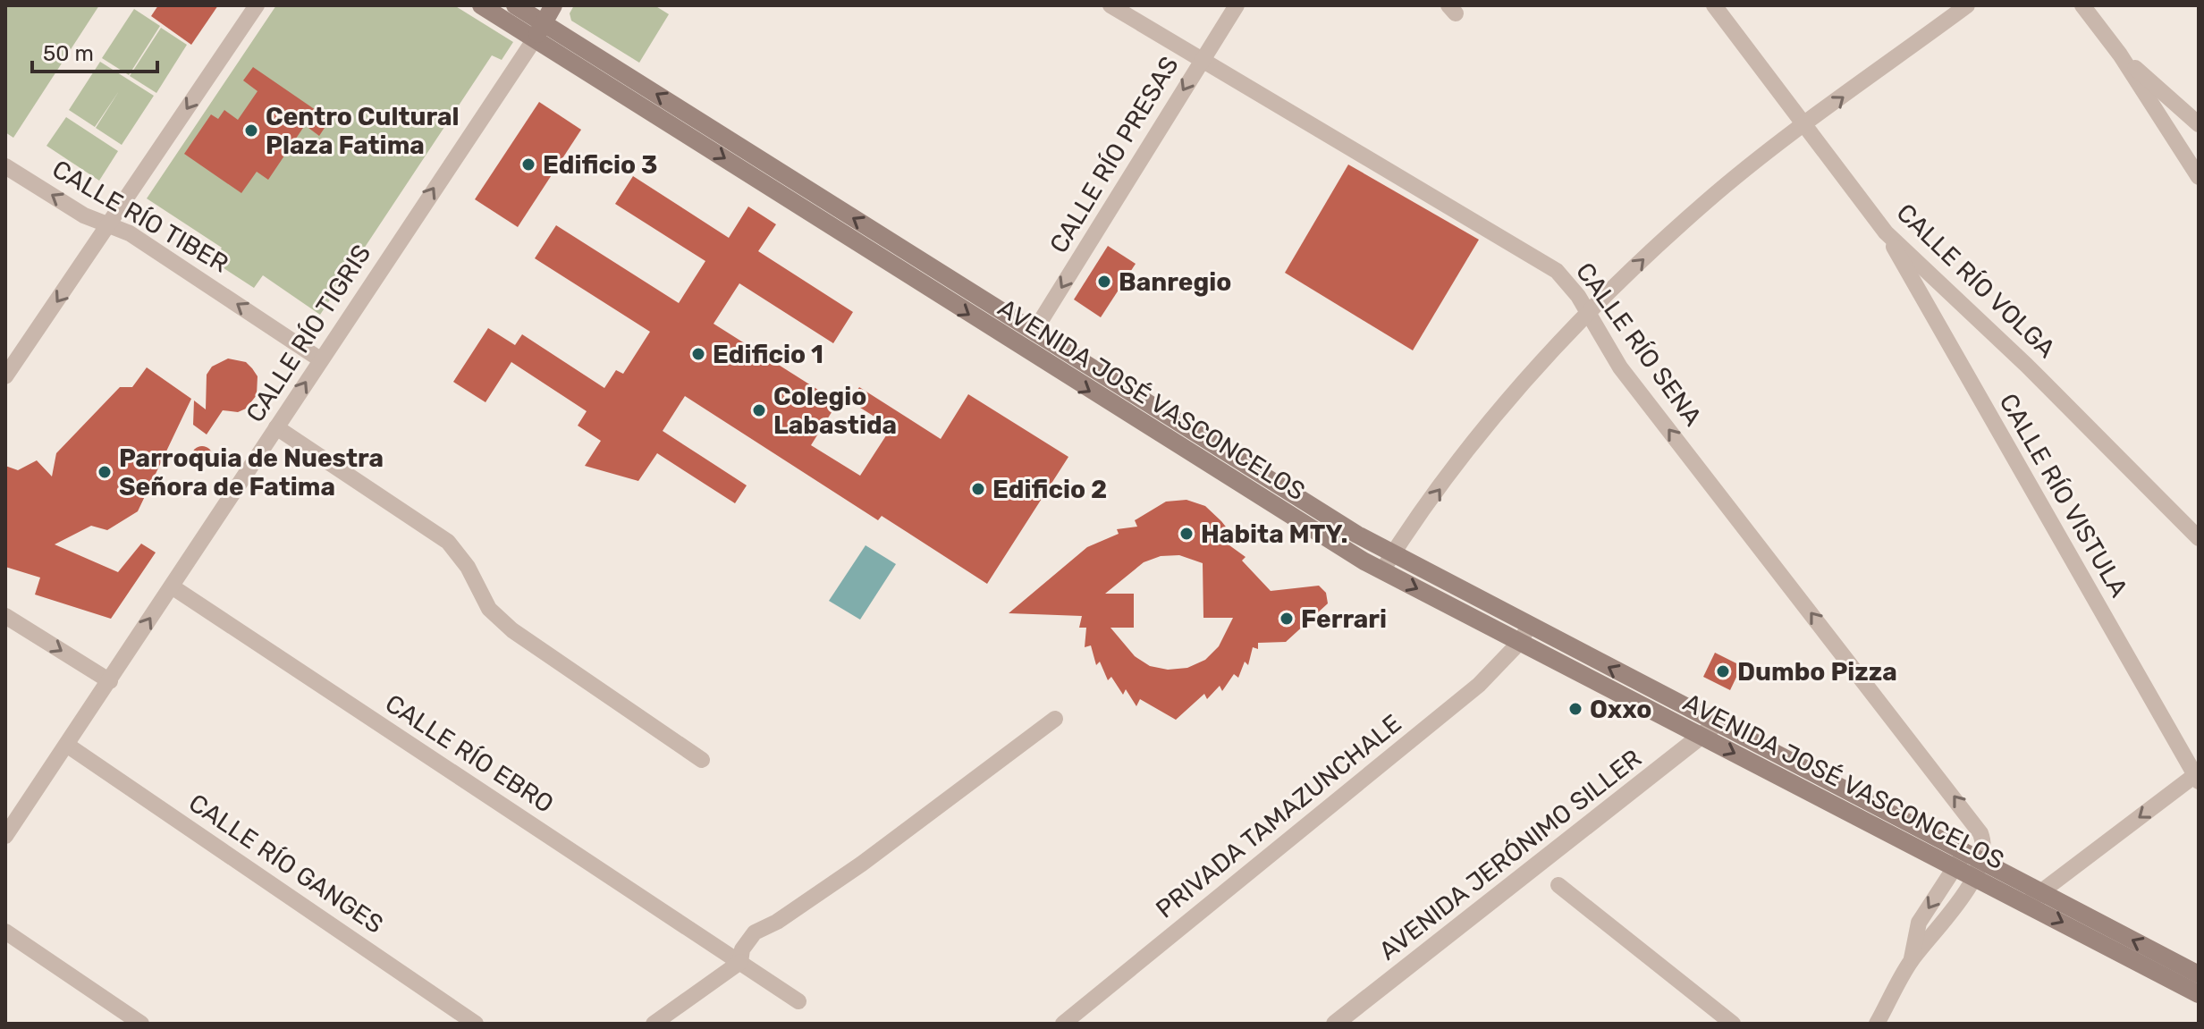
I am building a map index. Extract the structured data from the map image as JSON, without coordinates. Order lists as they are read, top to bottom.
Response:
{
  "streets": {
    "main road": ["AVENIDA JOSÉ VASCONCELOS"],
    "street": [
      "CALLE RÍO PRESAS",
      "CALLE RÍO TIBER",
      "CALLE RÍO VOLGA",
      "CALLE RÍO TIGRIS",
      "CALLE RÍO SENA",
      "CALLE RÍO VISTULA",
      "CALLE RÍO EBRO",
      "PRIVADA TAMAZUNCHALE",
      "AVENIDA JERÓNIMO SILLER",
      "CALLE RÍO GANGES"
    ]
  },
  "crossings": [
    ["CALLE RÍO PRESAS", "CALLE RÍO SENA"],
    ["CALLE RÍO PRESAS", "AVENIDA JOSÉ VASCONCELOS"],
    ["CALLE RÍO TIBER", "CALLE RÍO TIGRIS"],
    ["CALLE RÍO VOLGA", "CALLE RÍO VISTULA"],
    ["CALLE RÍO TIGRIS", "AVENIDA JOSÉ VASCONCELOS"],
    ["CALLE RÍO TIGRIS", "CALLE RÍO EBRO"],
    ["CALLE RÍO TIGRIS", "CALLE RÍO GANGES"],
    ["CALLE RÍO SENA", "AVENIDA JOSÉ VASCONCELOS"],
    ["AVENIDA JOSÉ VASCONCELOS", "PRIVADA TAMAZUNCHALE"],
    ["AVENIDA JOSÉ VASCONCELOS", "AVENIDA JERÓNIMO SILLER"]
  ],
  "one_way": [
    "CALLE RÍO PRESAS",
    "CALLE RÍO TIBER",
    "CALLE RÍO TIGRIS",
    "CALLE RÍO SENA"
  ],
  "places": [
    "Centro Cultural Plaza Fatima",
    "Edificio 3",
    "Banregio",
    "Edificio 1",
    "Colegio Labastida",
    "Parroquia de Nuestra Señora de Fatima",
    "Edificio 2",
    "Habita MTY.",
    "Ferrari",
    "Dumbo Pizza",
    "Oxxo"
  ],
  "scale_bar": "50 m"
}
